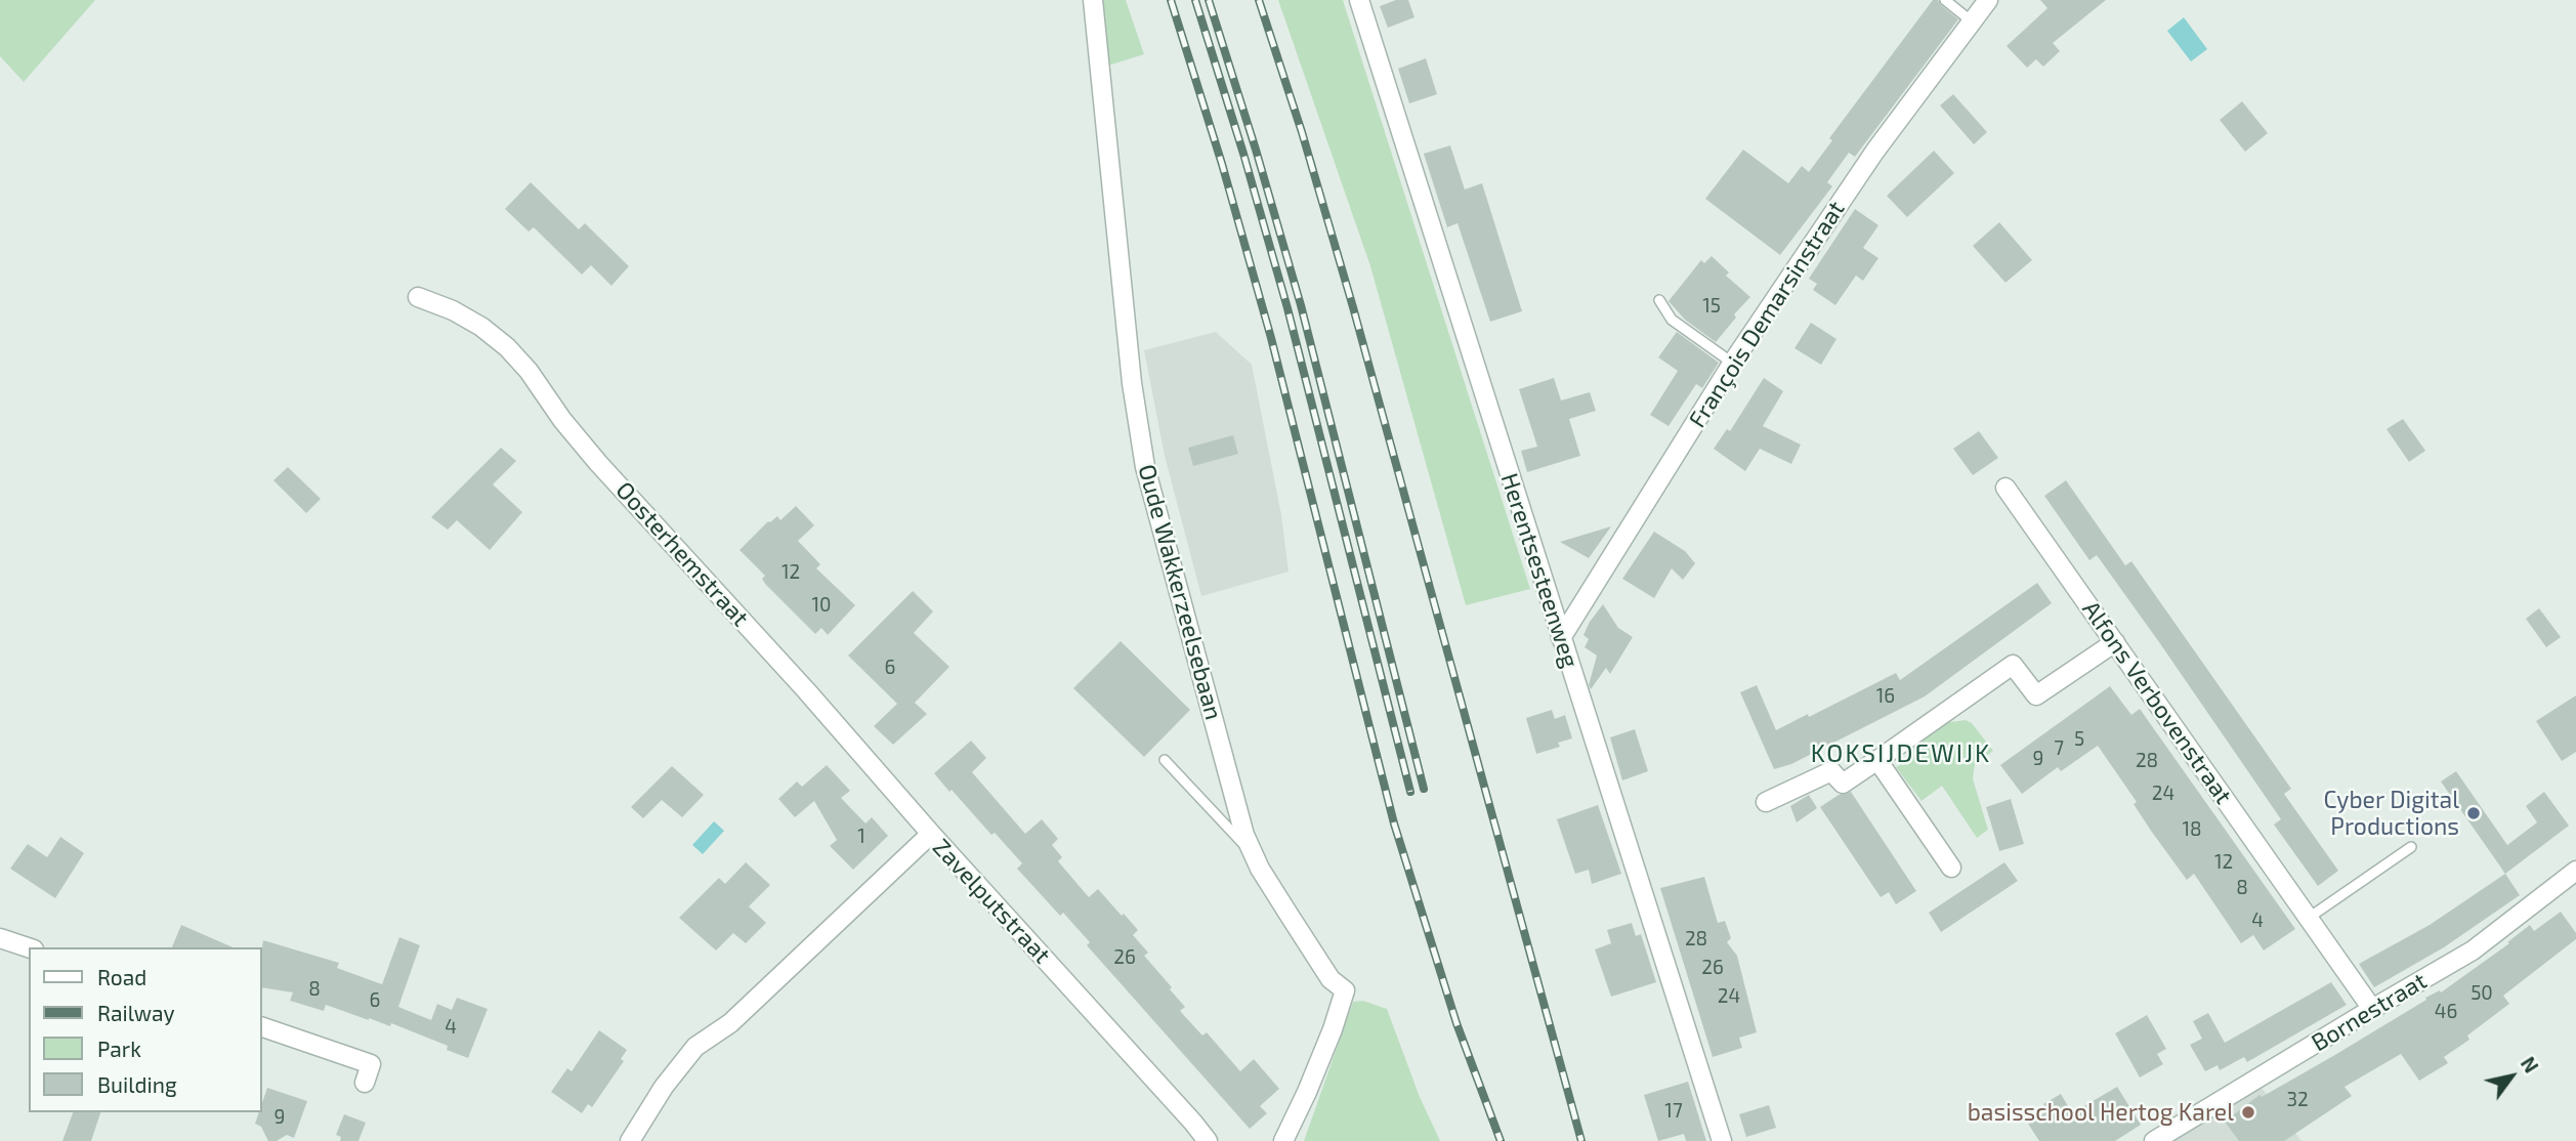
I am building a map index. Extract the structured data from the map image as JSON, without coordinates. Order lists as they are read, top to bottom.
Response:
{
  "streets": {
    "street": [
      "François Demarsinstraat",
      "Oosterhemstraat",
      "Herentsesteenweg",
      "Oude Wakkerzeelsebaan",
      "Alfons Verbovenstraat",
      "Zavelputstraat",
      "Bornestraat"
    ]
  },
  "crossings": [
    ["François Demarsinstraat", "Herentsesteenweg"],
    ["Oosterhemstraat", "Zavelputstraat"],
    ["Alfons Verbovenstraat", "Bornestraat"]
  ],
  "districts": ["KOKSIJDEWIJK"],
  "places": ["Cyber Digital Productions", "basisschool Hertog Karel"],
  "house_numbers": [
    "15",
    "12",
    "10",
    "6",
    "16",
    "5",
    "7",
    "9",
    "28",
    "24",
    "18",
    "1",
    "12",
    "8",
    "4",
    "28",
    "26",
    "26",
    "8",
    "50",
    "24",
    "6",
    "46",
    "4",
    "32",
    "17",
    "9"
  ],
  "legend": [
    "Road",
    "Railway",
    "Park",
    "Building"
  ],
  "north": "top right"
}
